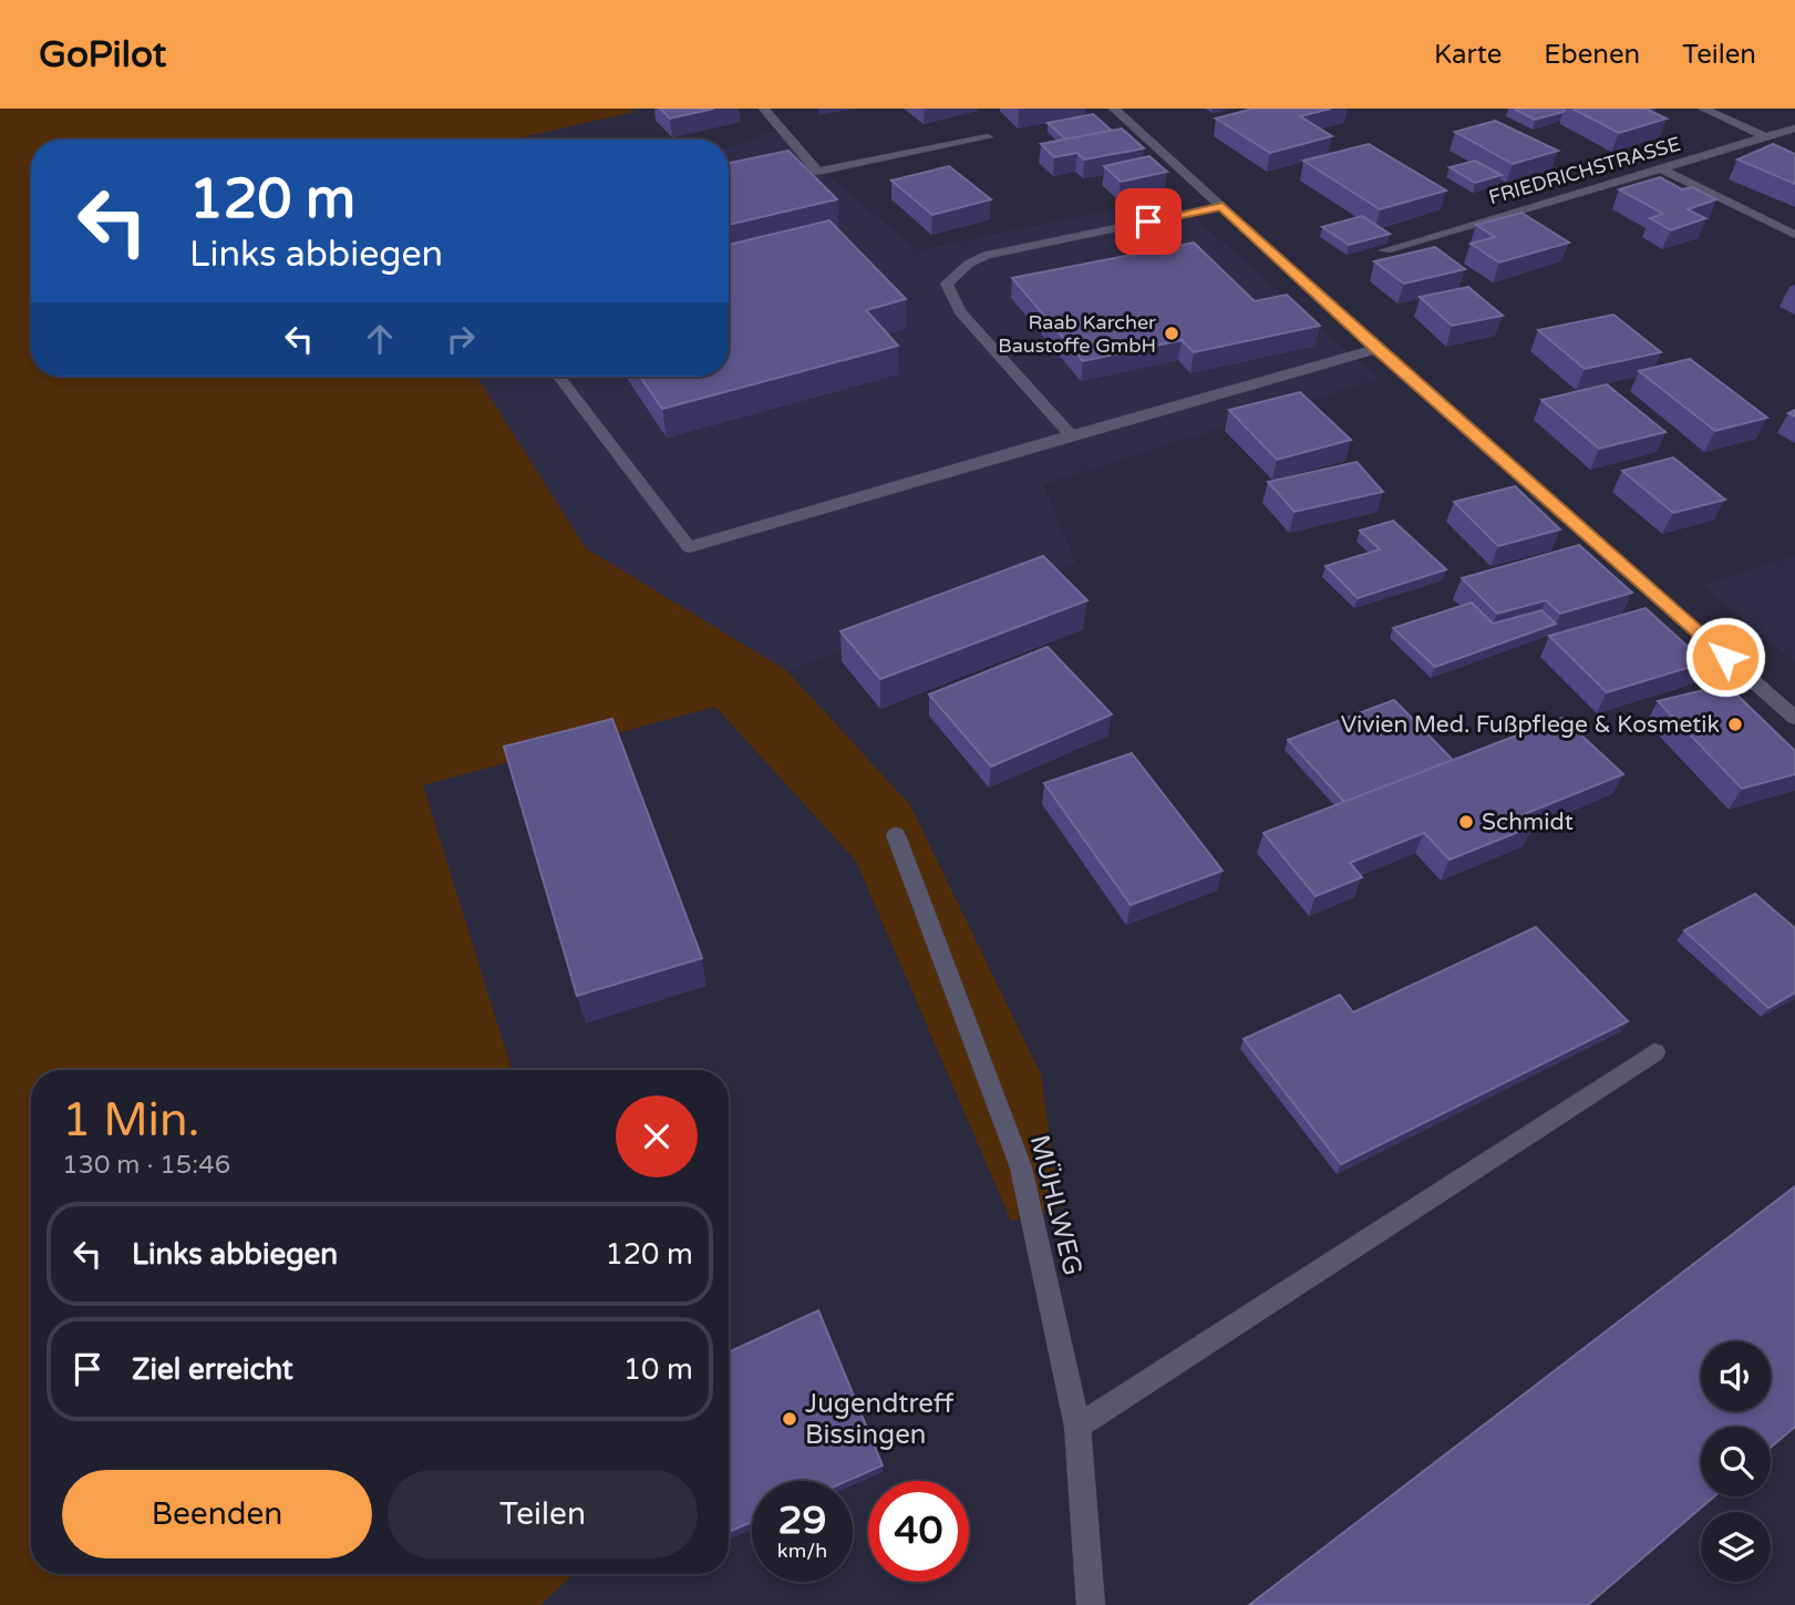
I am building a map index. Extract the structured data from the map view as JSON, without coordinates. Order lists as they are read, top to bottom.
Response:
{
  "streets": {
    "street": ["FRIEDRICHSTRASSE", "MÜHLWEG"]
  },
  "places": [
    "Raab Karcher Baustoffe GmbH",
    "Vivien Med. Fußpflege & Kosmetik",
    "Schmidt",
    "Jugendtreff Bissingen"
  ],
  "page": {
    "header": "GoPilot",
    "nav": ["Karte", "Ebenen", "Teilen"],
    "turn": ["120 m", "Links abbiegen"],
    "heading": ["1 Min.", "130 m · 15:46"],
    "list": [
      {
        "name": "Links abbiegen",
        "value": "120 m"
      },
      {
        "name": "Ziel erreicht",
        "value": "10 m"
      }
    ],
    "buttons": ["Beenden", "Teilen"],
    "speed": "29 km/h",
    "limit": "40"
  }
}
